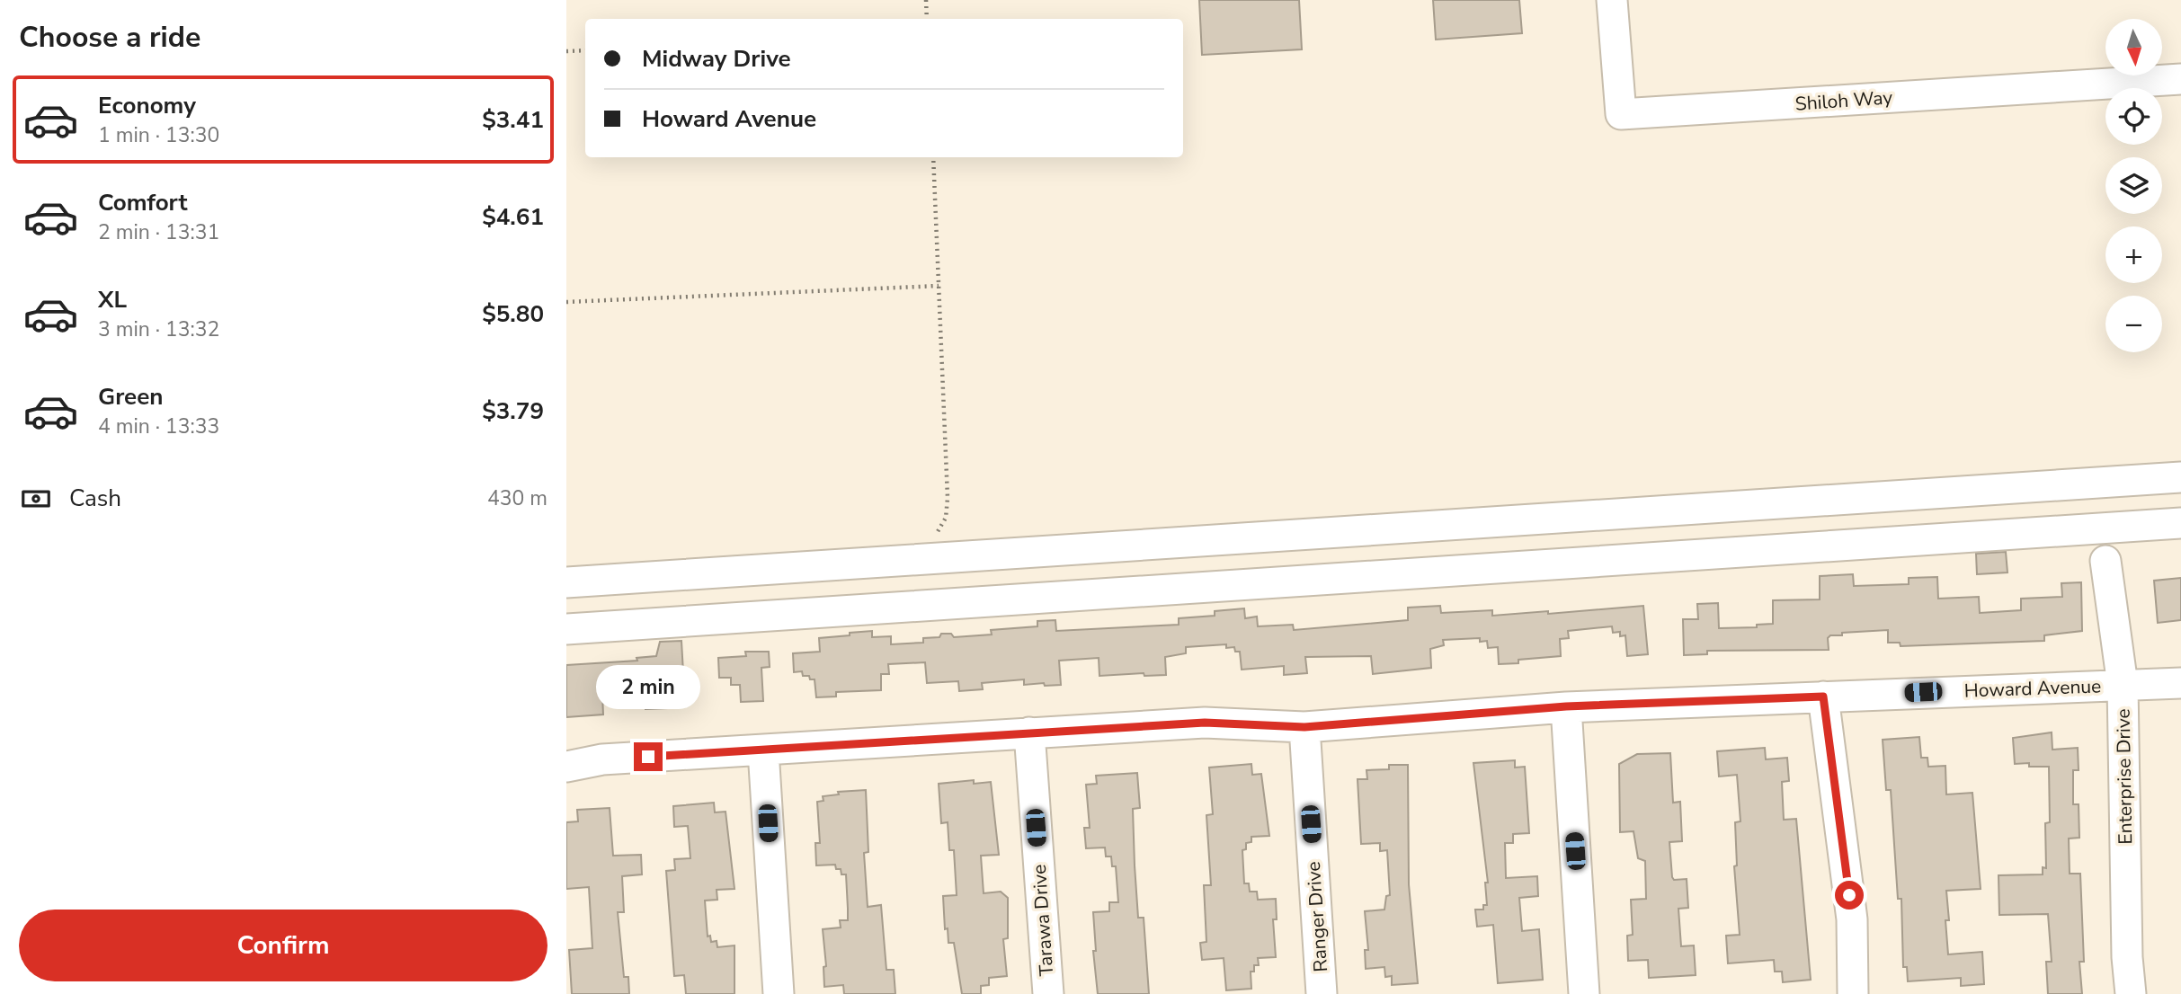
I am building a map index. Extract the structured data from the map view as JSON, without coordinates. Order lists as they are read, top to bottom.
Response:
{
  "streets": {
    "street": [
      "Shiloh Way",
      "Howard Avenue",
      "Enterprise Drive",
      "Ranger Drive",
      "Tarawa Drive"
    ]
  },
  "crossings": [
    ["Howard Avenue", "Enterprise Drive"],
    ["Howard Avenue", "Ranger Drive"],
    ["Howard Avenue", "Tarawa Drive"]
  ],
  "north": "bottom",
  "page": {
    "heading": "Choose a ride",
    "map_buttons": ["+", "−"],
    "banner": ["Midway Drive", "Howard Avenue"],
    "list": [
      {
        "name": "Economy",
        "note": "1 min · 13:30",
        "value": "$3.41"
      },
      {
        "name": "Comfort",
        "note": "2 min · 13:31",
        "value": "$4.61"
      },
      {
        "name": "XL",
        "note": "3 min · 13:32",
        "value": "$5.80"
      },
      {
        "name": "Green",
        "note": "4 min · 13:33",
        "value": "$3.79"
      }
    ],
    "pay": ["Cash", "430 m"],
    "bubble": "2 min",
    "buttons": "Confirm"
  }
}
